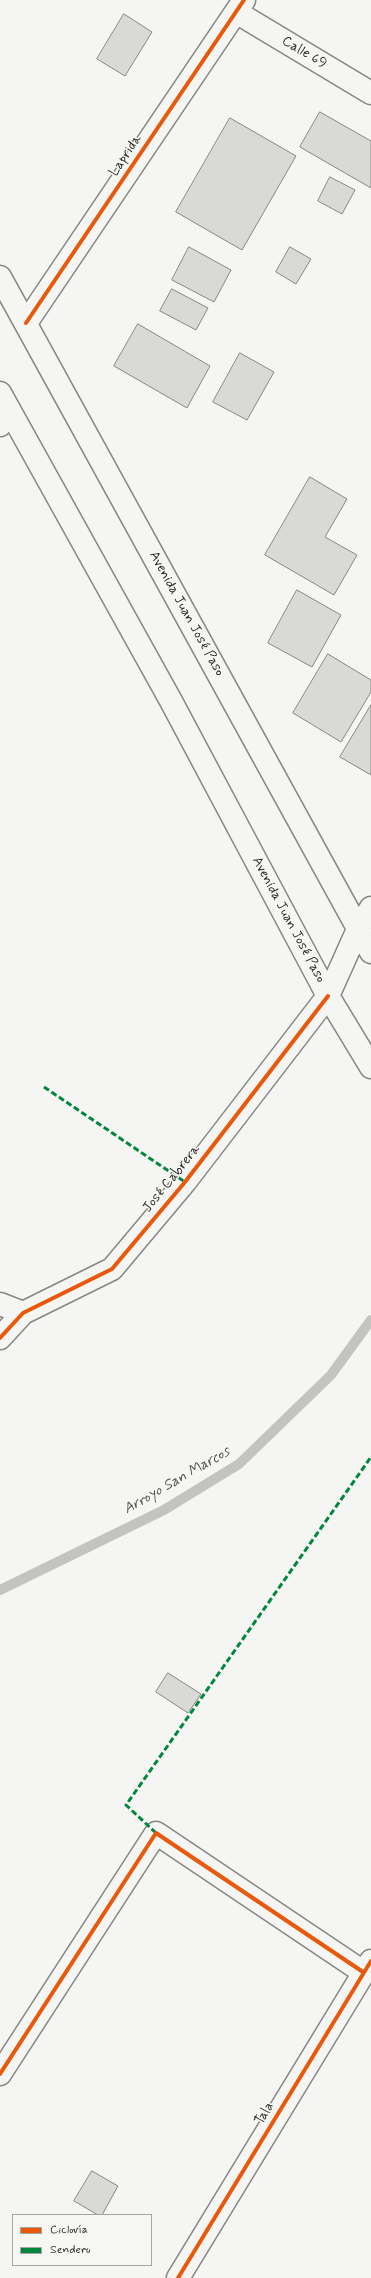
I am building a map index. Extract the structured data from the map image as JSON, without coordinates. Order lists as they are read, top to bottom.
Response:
{
  "streets": {
    "street": [
      "Calle 69",
      "Laprida",
      "Avenida Juan José Paso",
      "José Cabrera",
      "Tala"
    ]
  },
  "crossings": [
    ["Calle 69", "Laprida"],
    ["Laprida", "Avenida Juan José Paso"],
    ["Avenida Juan José Paso", "José Cabrera"]
  ],
  "water": ["Arroyo San Marcos"],
  "legend": ["Ciclovía", "Sendero"]
}
